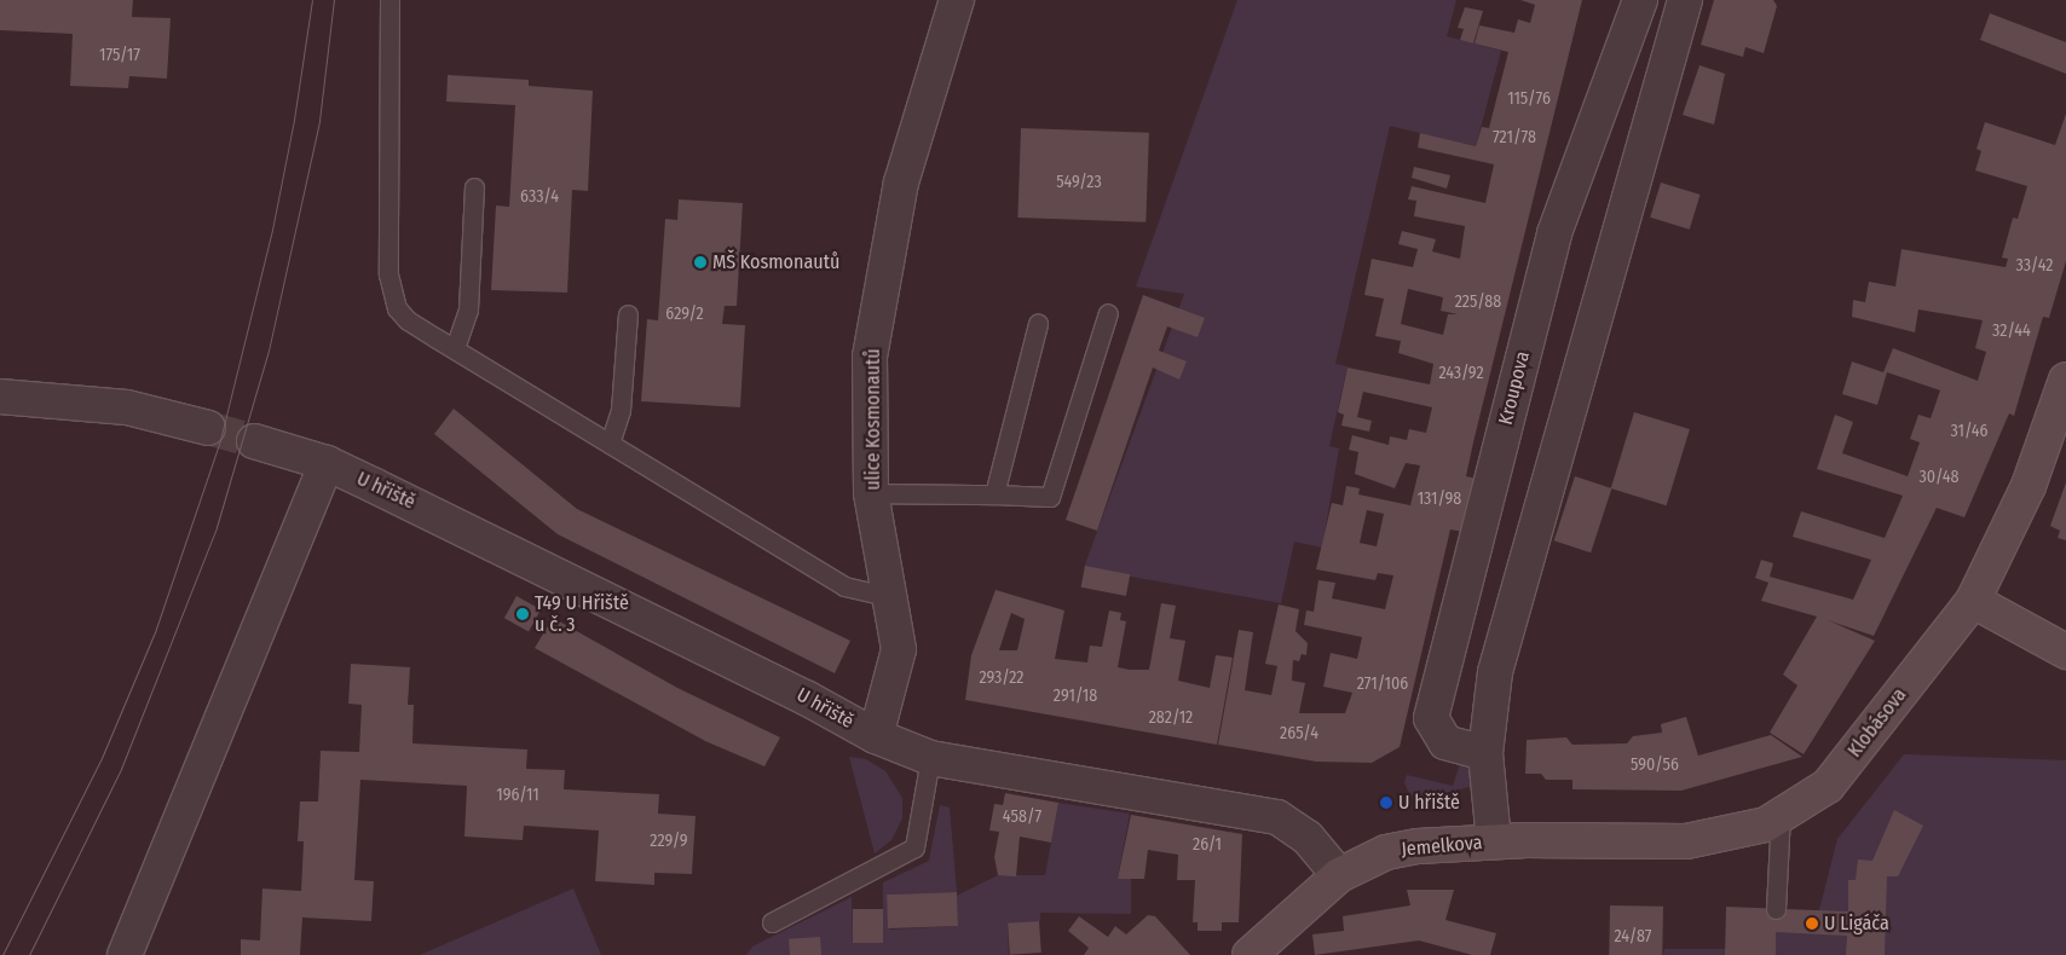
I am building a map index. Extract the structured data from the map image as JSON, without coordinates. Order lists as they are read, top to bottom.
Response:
{
  "streets": {
    "street": [
      "Kroupova",
      "ulice Kosmonautů",
      "U hřiště",
      "Klobásova",
      "Jemelkova"
    ]
  },
  "crossings": [
    ["ulice Kosmonautů", "U hřiště"],
    ["U hřiště", "Jemelkova"],
    ["Klobásova", "Jemelkova"]
  ],
  "places": [
    "MŠ Kosmonautů",
    "T49 U Hřiště u č. 3",
    "U hřiště",
    "U Ligáča"
  ],
  "house_numbers": [
    "175/17",
    "115/76",
    "721/78",
    "549/23",
    "633/4",
    "33/42",
    "225/88",
    "629/2",
    "32/44",
    "243/92",
    "31/46",
    "30/48",
    "131/98",
    "293/22",
    "271/106",
    "291/18",
    "282/12",
    "265/4",
    "590/56",
    "196/11",
    "458/7",
    "229/9",
    "26/1",
    "24/87"
  ]
}
